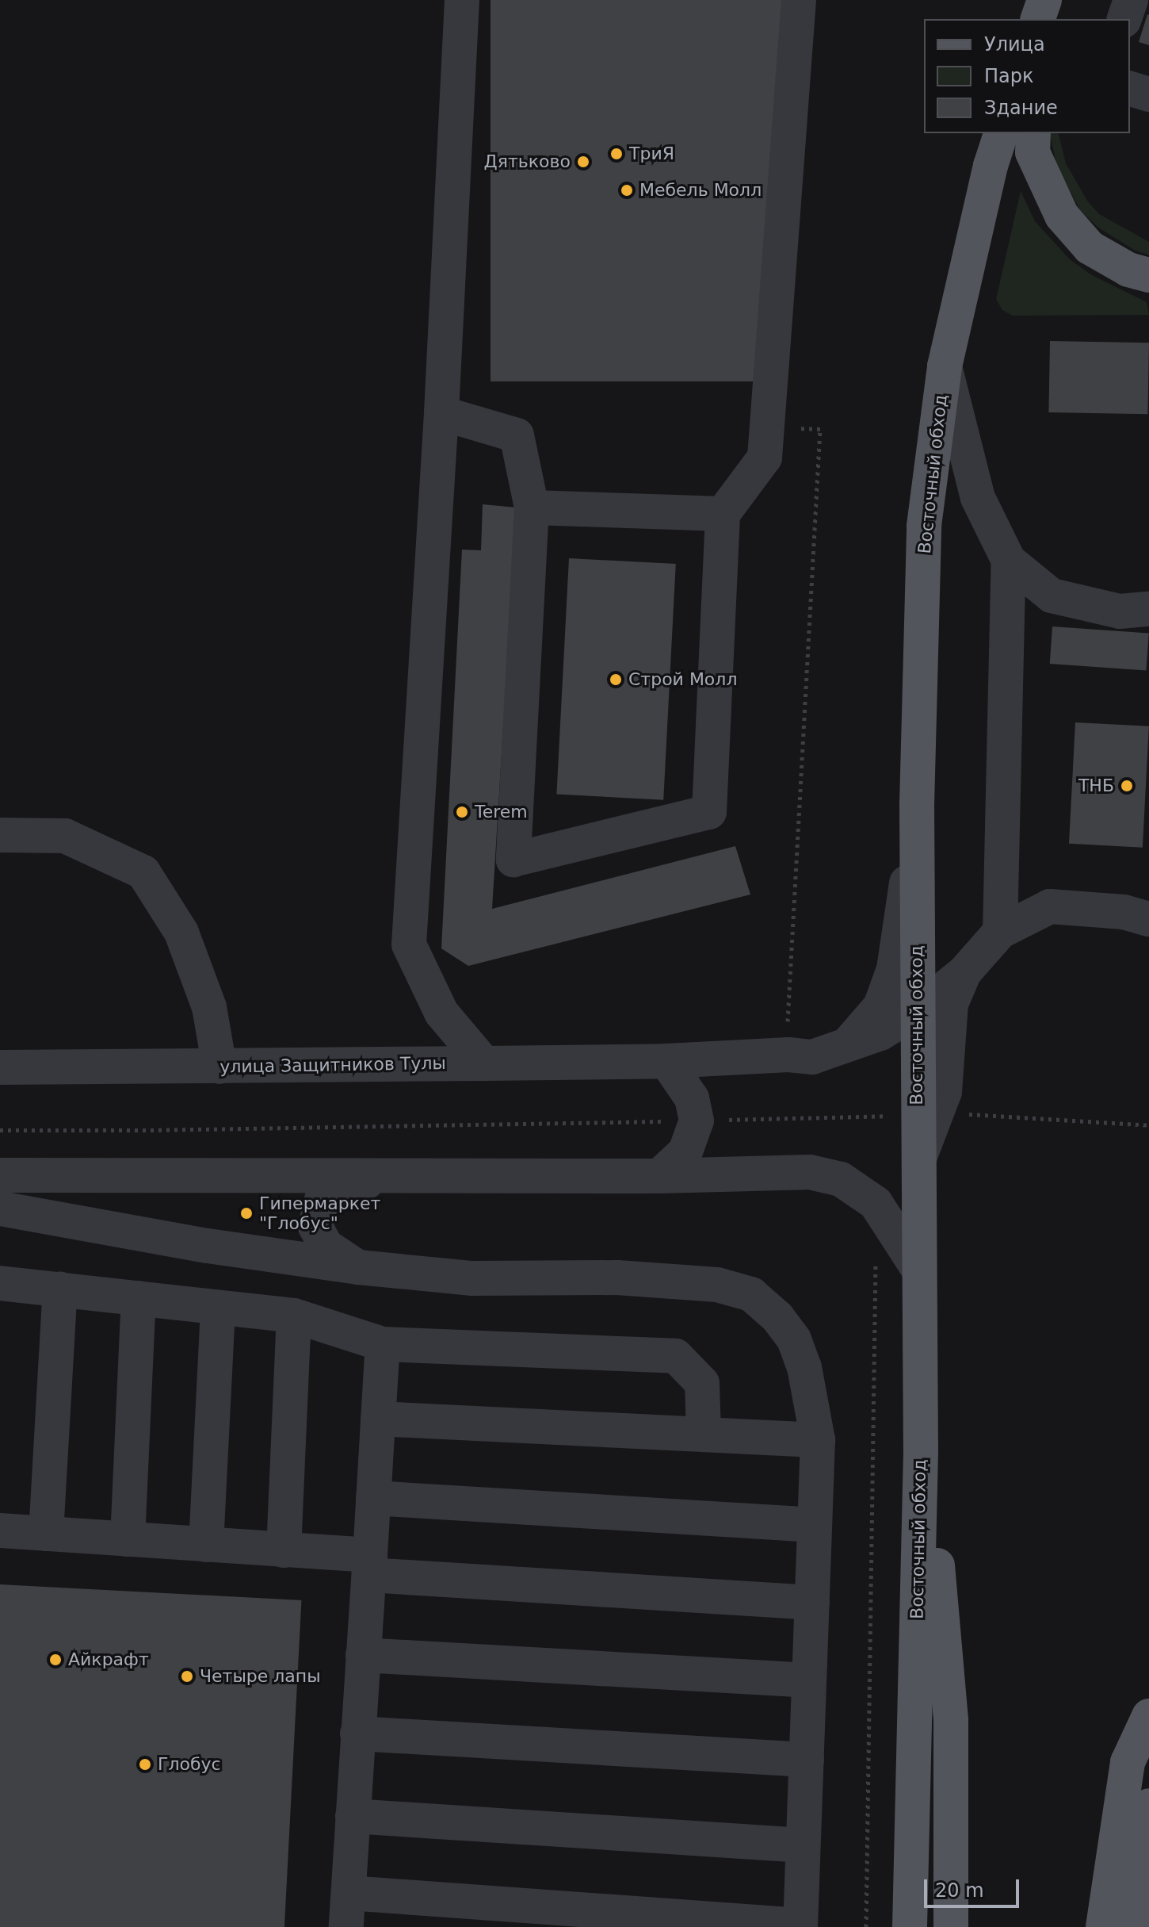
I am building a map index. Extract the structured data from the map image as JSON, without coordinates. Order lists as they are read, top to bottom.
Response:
{
  "streets": {
    "main road": ["Восточный обход"],
    "street": ["улица Защитников Тулы"]
  },
  "crossings": [
    ["Восточный обход", "улица Защитников Тулы"]
  ],
  "places": [
    "ТриЯ",
    "Дятьково",
    "Мебель Молл",
    "Строй Молл",
    "ТНБ",
    "Terem",
    "Гипермаркет \"Глобус\"",
    "Айкрафт",
    "Четыре лапы",
    "Глобус"
  ],
  "legend": ["Улица", "Парк", "Здание"],
  "scale_bar": "20 m"
}
